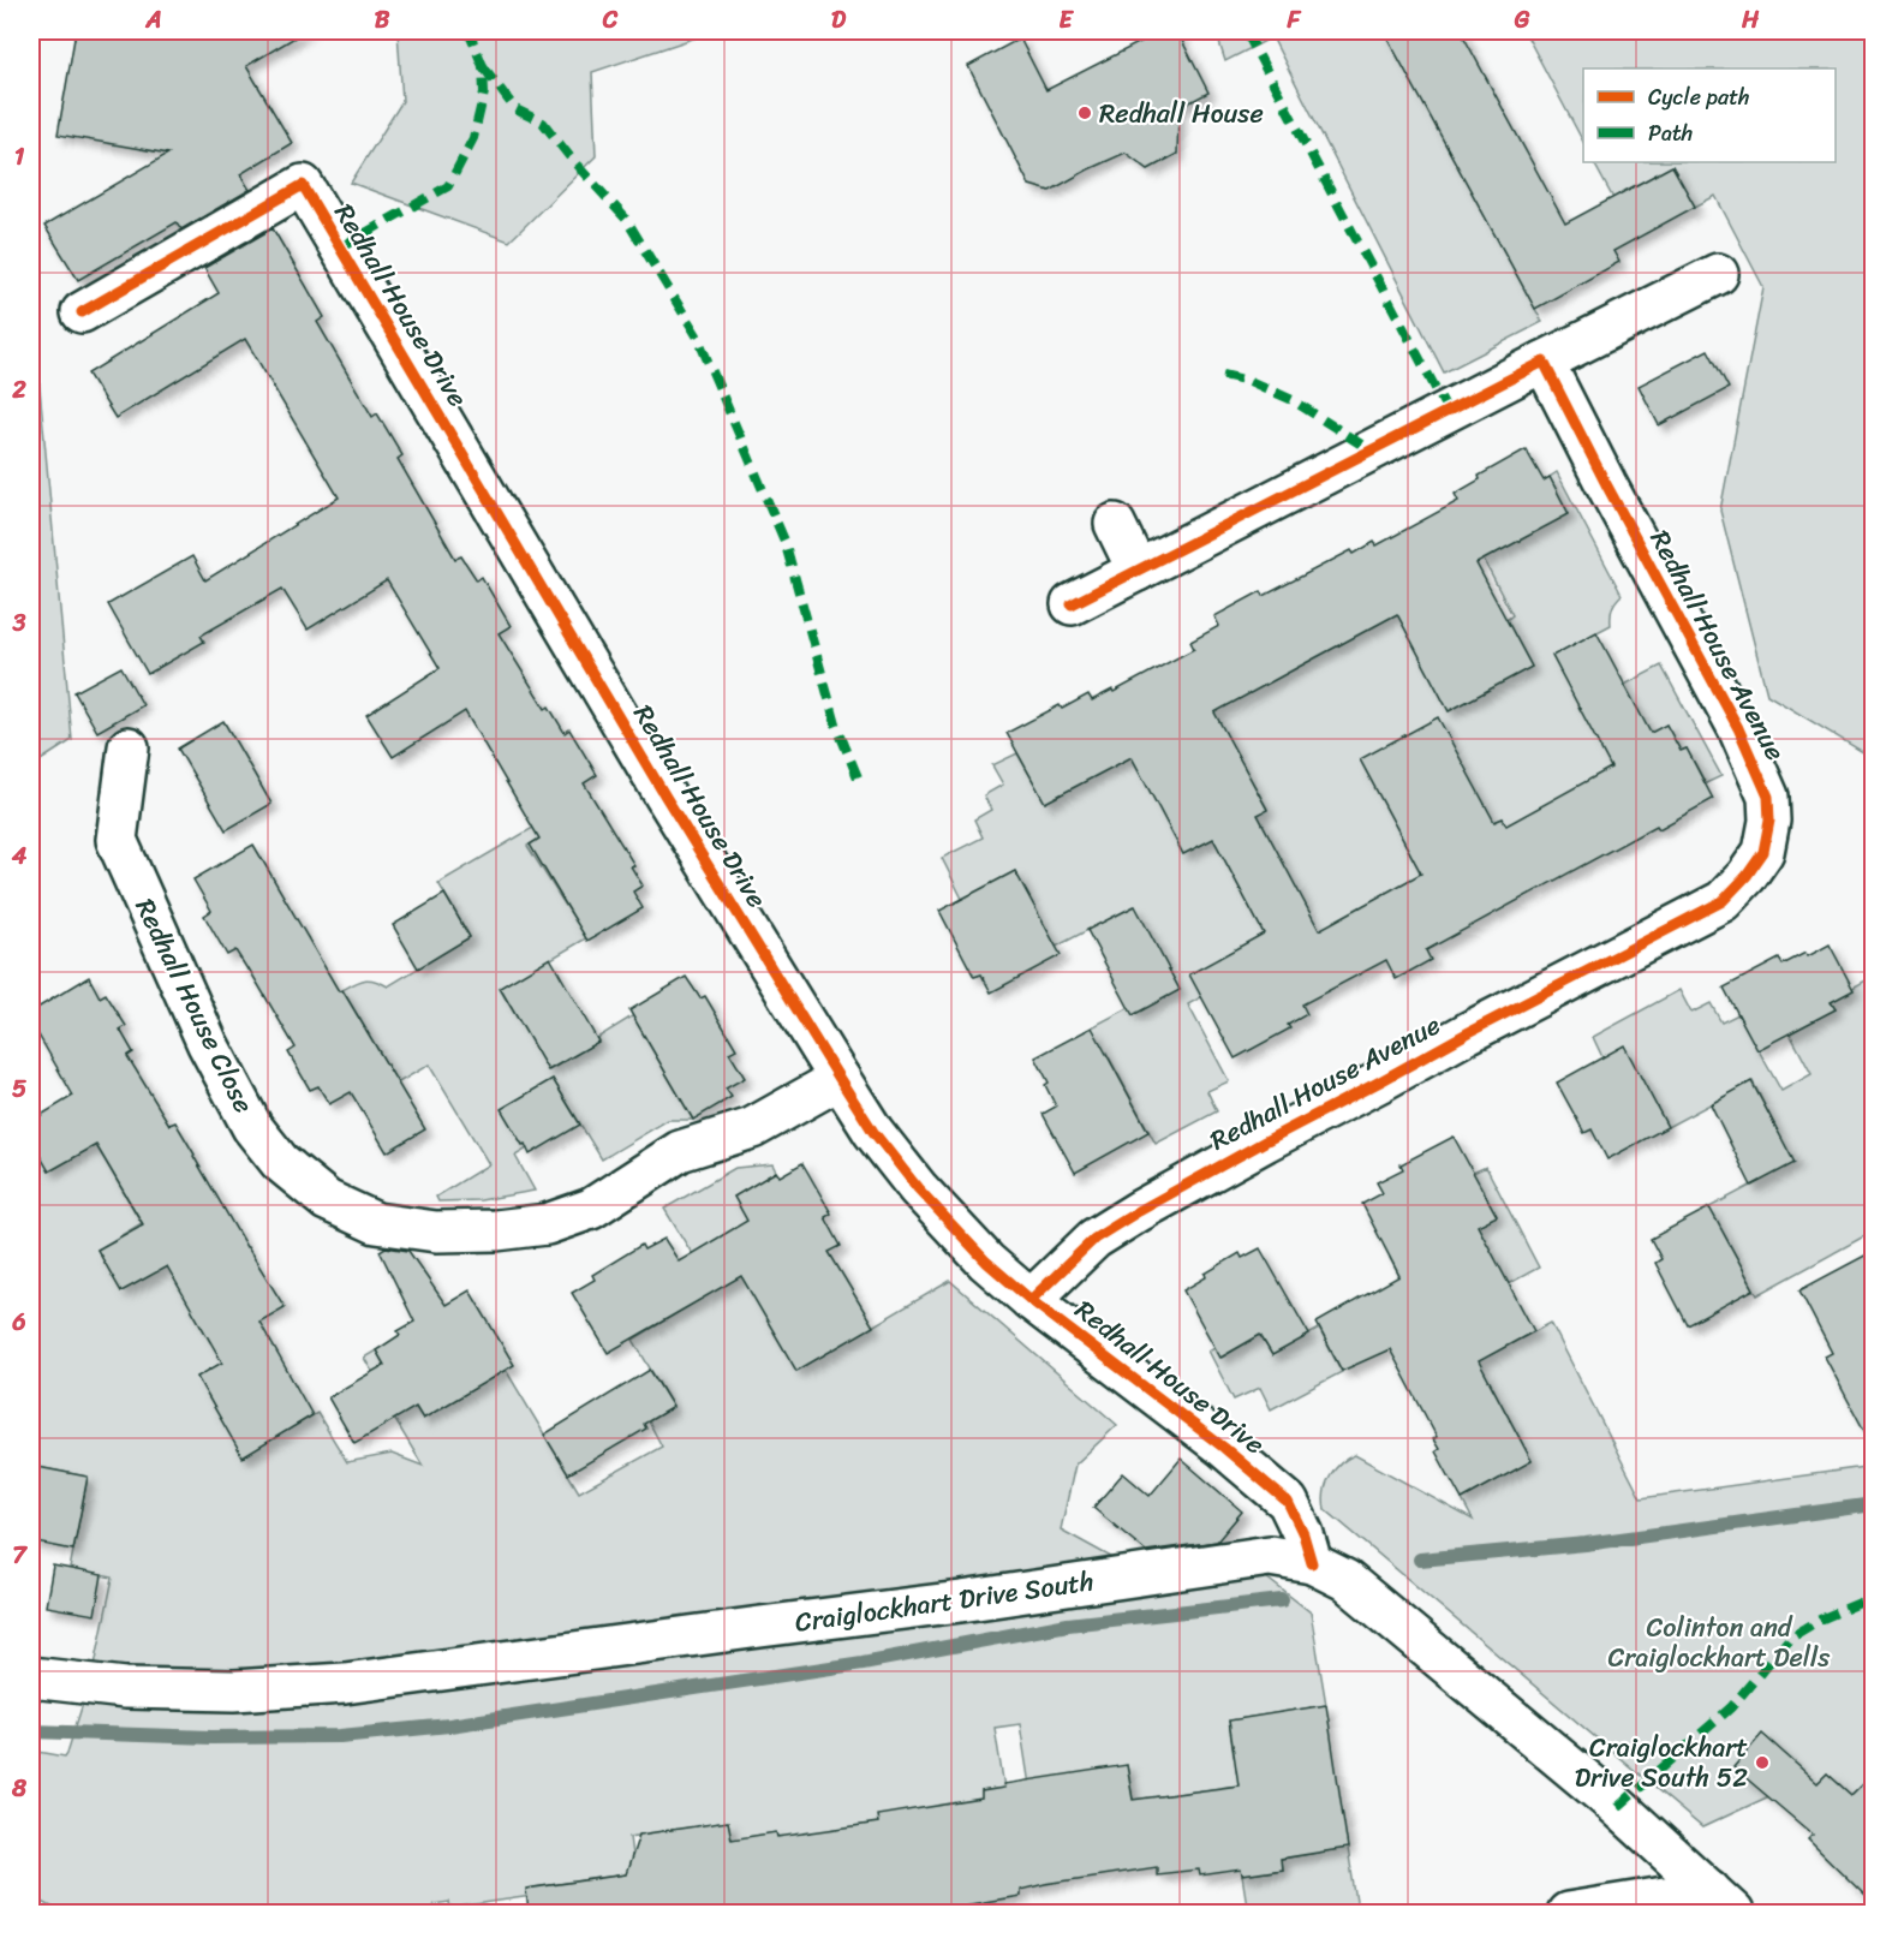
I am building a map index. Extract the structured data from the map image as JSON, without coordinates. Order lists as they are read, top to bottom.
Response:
{
  "streets": {
    "street": [
      "Redhall House Drive",
      "Redhall House Avenue",
      "Redhall House Close",
      "Craiglockhart Drive South"
    ]
  },
  "crossings": [
    ["Redhall House Drive", "Redhall House Avenue"],
    ["Redhall House Drive", "Redhall House Close"],
    ["Redhall House Drive", "Craiglockhart Drive South"]
  ],
  "parks": ["Colinton and Craiglockhart Dells"],
  "places": ["Redhall House", "Craiglockhart Drive South 52"],
  "legend": ["Cycle path", "Path"],
  "grid": {
    "columns": [
      "A",
      "B",
      "C",
      "D",
      "E",
      "F",
      "G",
      "H"
    ],
    "rows": [
      "1",
      "2",
      "3",
      "4",
      "5",
      "6",
      "7",
      "8"
    ]
  }
}
